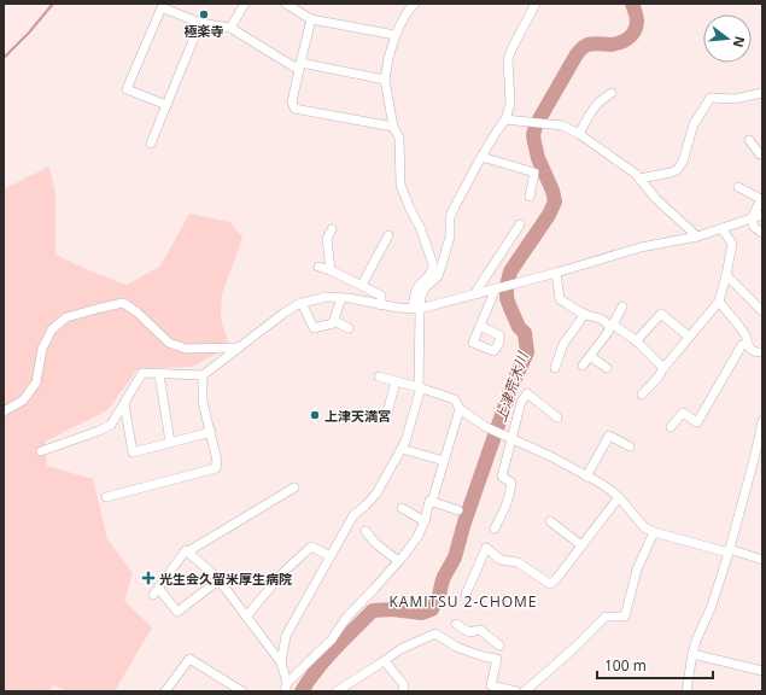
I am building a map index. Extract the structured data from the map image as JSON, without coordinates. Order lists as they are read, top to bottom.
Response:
{
  "districts": ["KAMITSU 2-CHOME"],
  "water": ["上津荒木川"],
  "places": {
    "other": ["極楽寺", "上津天満宮"],
    "health": ["光生会久留米厚生病院"]
  },
  "scale_bar": "100 m",
  "north": "right"
}
